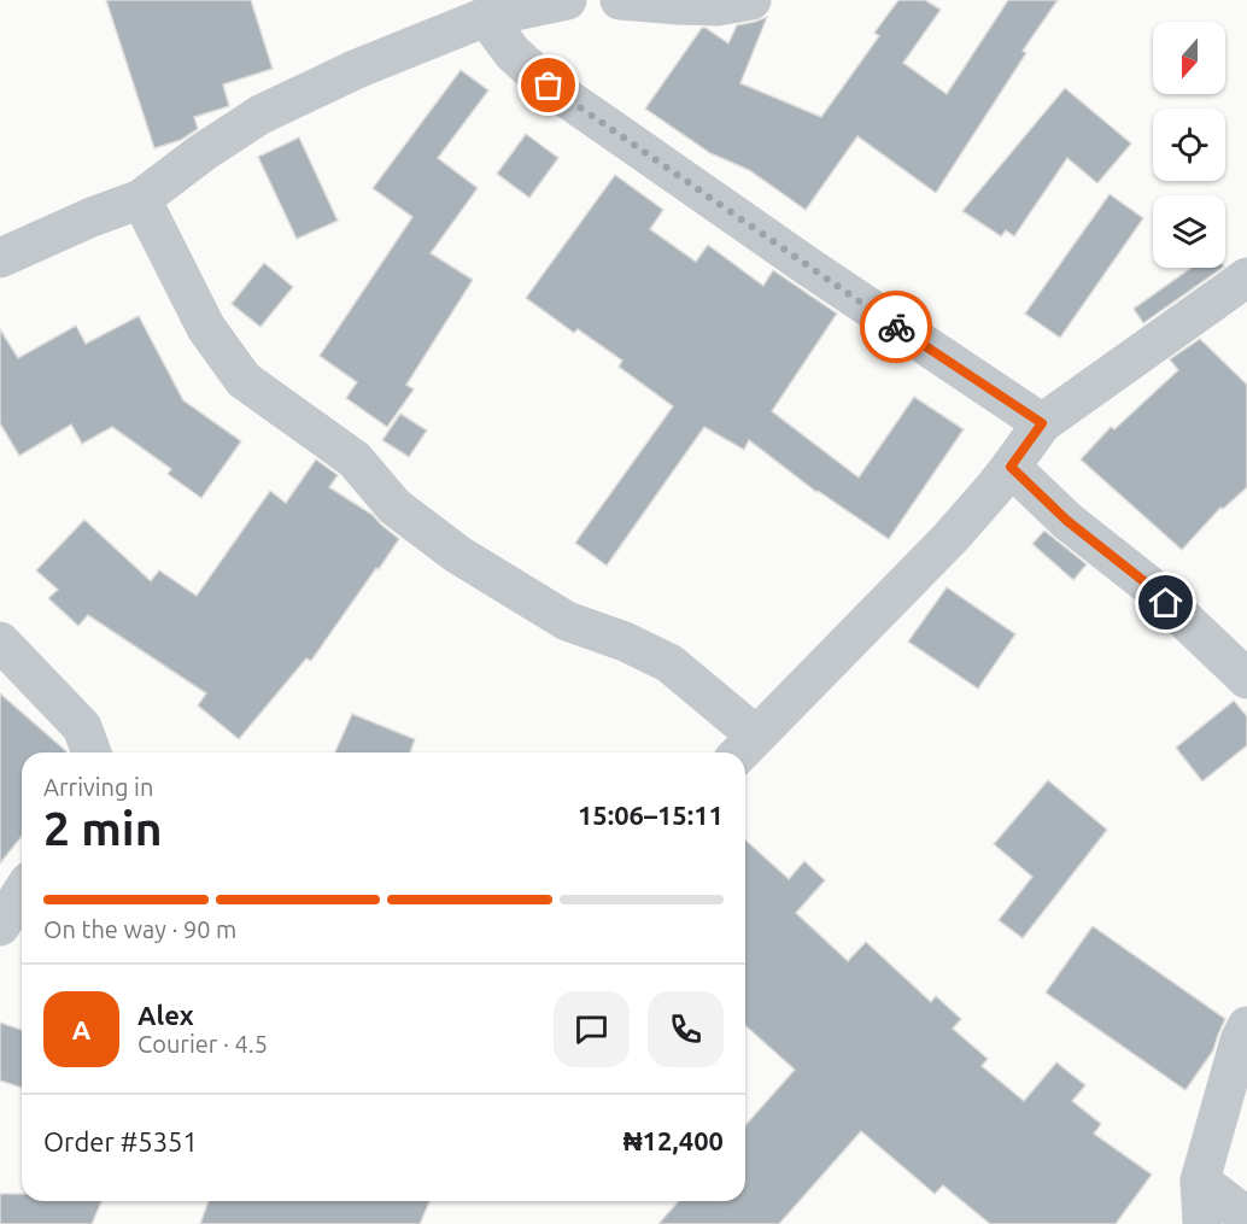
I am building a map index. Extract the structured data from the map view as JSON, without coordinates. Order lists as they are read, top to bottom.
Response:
{
  "north": "bottom",
  "page": {
    "heading": ["2 min", "Arriving in", "15:06–15:11"],
    "panel": [
      "Alex",
      "Courier · 4.5",
      "Order #5351",
      "₦12,400"
    ],
    "bar": "On the way · 90 m",
    "round": "A"
  }
}
